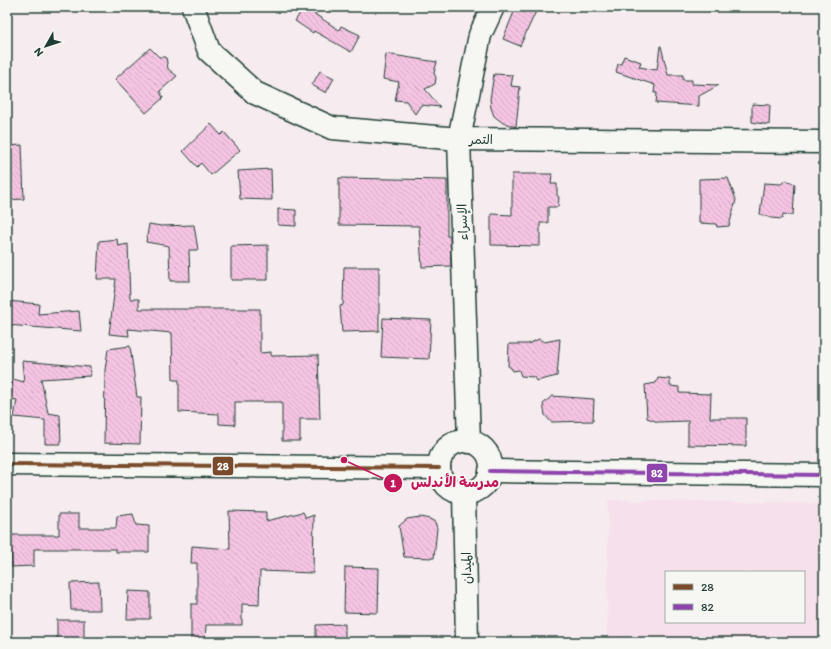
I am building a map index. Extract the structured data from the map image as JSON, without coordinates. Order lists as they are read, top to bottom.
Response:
{
  "streets": {
    "street": ["التمر", "الإسراء", "الميدان"]
  },
  "crossings": [
    ["التمر", "الإسراء"],
    ["الإسراء", "الميدان"]
  ],
  "places": ["مدرسة الأندلس"],
  "lines": ["transit line 28", "transit line 82"],
  "legend": ["28", "82"],
  "north": "bottom left"
}
